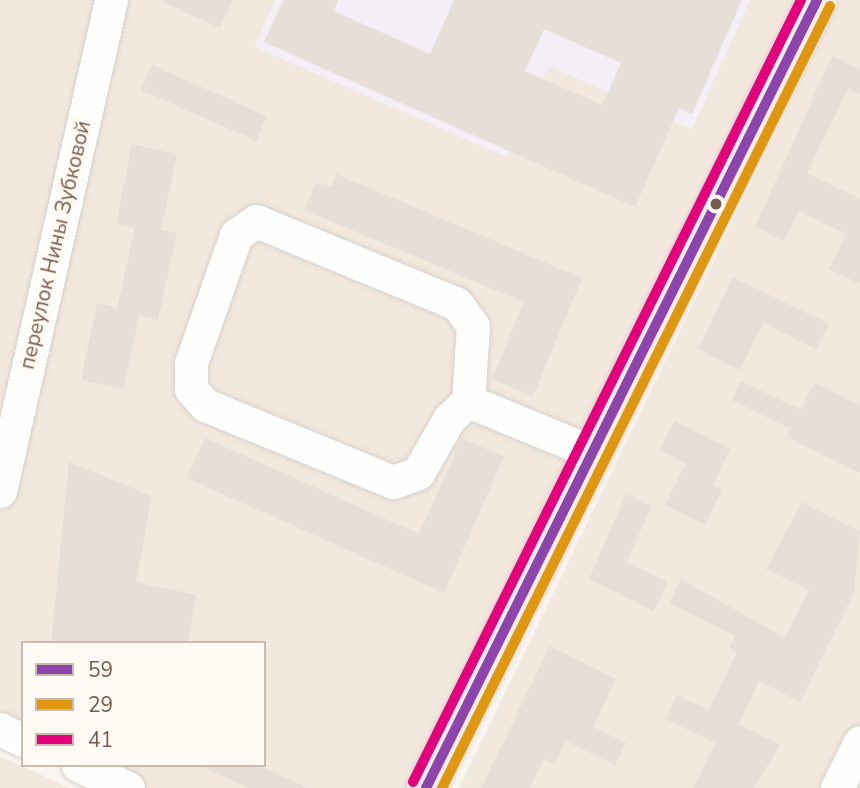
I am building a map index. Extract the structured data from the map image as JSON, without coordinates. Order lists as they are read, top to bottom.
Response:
{
  "streets": {
    "street": ["переулок Нины Зубковой"]
  },
  "lines": ["transit line 59", "transit line 41", "transit line 29"],
  "legend": ["59", "29", "41"]
}
